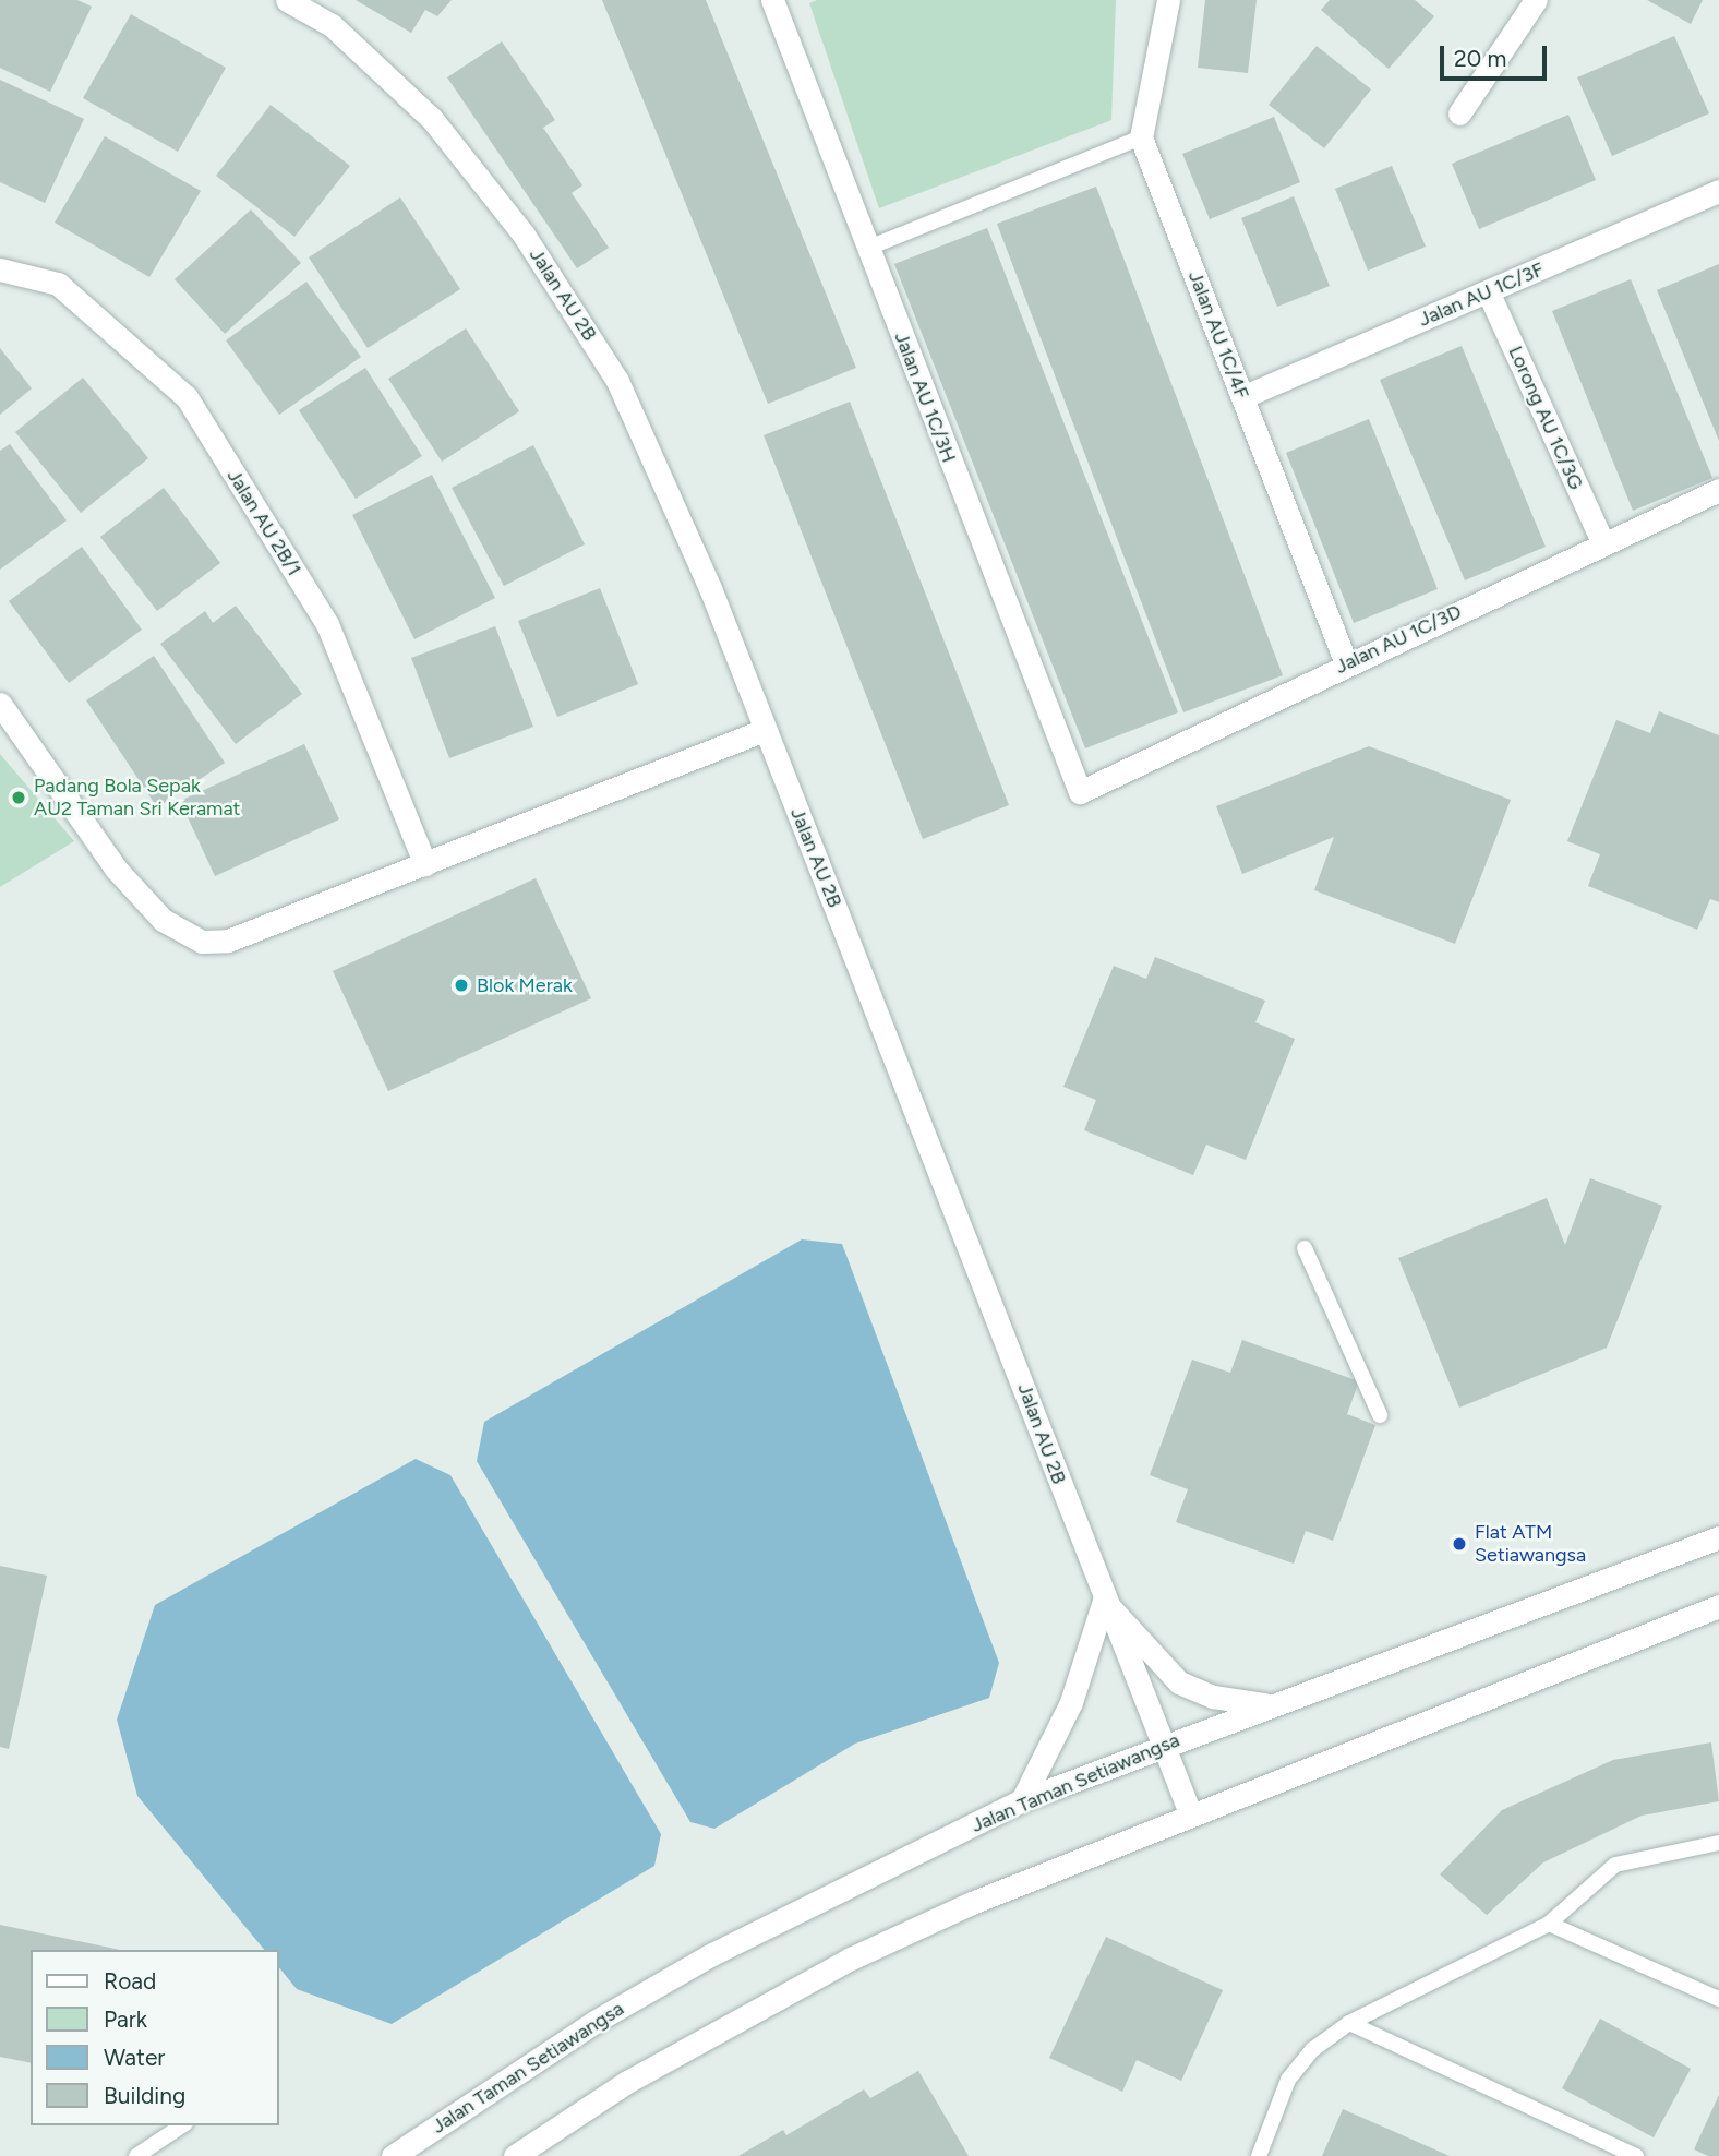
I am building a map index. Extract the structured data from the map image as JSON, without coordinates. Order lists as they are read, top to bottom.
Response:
{
  "streets": {
    "street": [
      "Jalan AU 2B",
      "Jalan AU 1C/3F",
      "Jalan AU 1C/4F",
      "Jalan AU 1C/3H",
      "Lorong AU 1C/3G",
      "Jalan AU 2B/1",
      "Jalan AU 1C/3D",
      "Jalan Taman Setiawangsa"
    ]
  },
  "crossings": [
    ["Jalan AU 2B", "Jalan Taman Setiawangsa"],
    ["Jalan AU 1C/3F", "Jalan AU 1C/4F"],
    ["Jalan AU 1C/3F", "Lorong AU 1C/3G"],
    ["Jalan AU 1C/4F", "Jalan AU 1C/3D"],
    ["Jalan AU 1C/3H", "Jalan AU 1C/3D"],
    ["Lorong AU 1C/3G", "Jalan AU 1C/3D"]
  ],
  "places": ["Padang Bola Sepak AU2 Taman Sri Keramat", "Blok Merak", "Flat ATM Setiawangsa"],
  "legend": [
    "Road",
    "Park",
    "Water",
    "Building"
  ],
  "scale_bar": "20 m"
}
